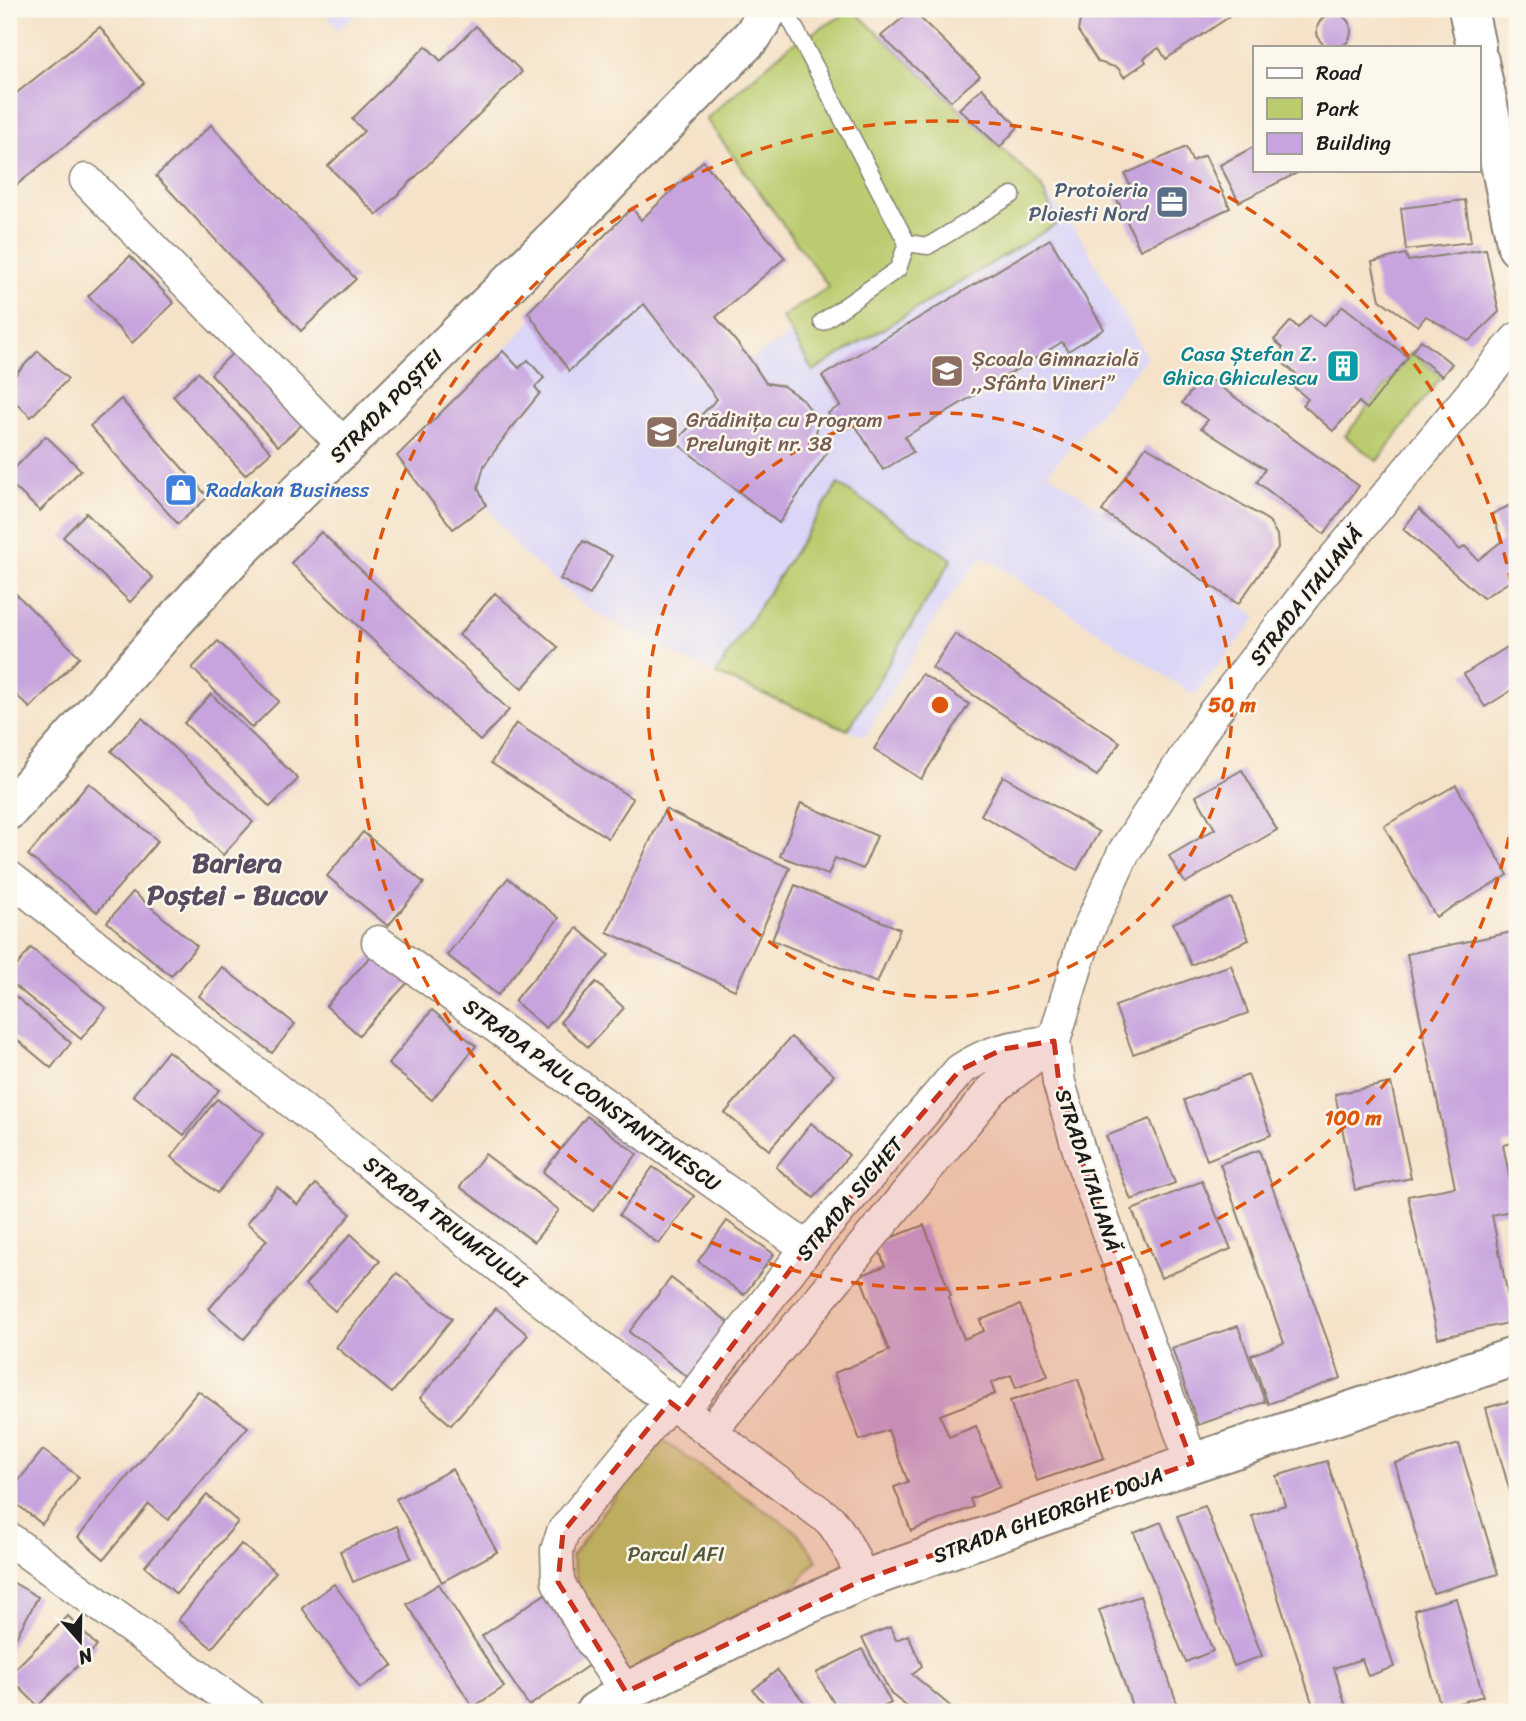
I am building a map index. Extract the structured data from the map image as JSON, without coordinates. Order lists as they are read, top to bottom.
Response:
{
  "streets": {
    "main road": ["STRADA POȘTEI", "STRADA GHEORGHE DOJA"],
    "street": [
      "STRADA ITALIANĂ",
      "STRADA PAUL CONSTANTINESCU",
      "STRADA SIGHET",
      "STRADA TRIUMFULUI"
    ]
  },
  "crossings": [
    ["STRADA ITALIANĂ", "STRADA SIGHET"],
    ["STRADA ITALIANĂ", "STRADA GHEORGHE DOJA"],
    ["STRADA PAUL CONSTANTINESCU", "STRADA SIGHET"],
    ["STRADA SIGHET", "STRADA TRIUMFULUI"],
    ["STRADA SIGHET", "STRADA GHEORGHE DOJA"],
    ["STRADA TRIUMFULUI", "STRADA GHEORGHE DOJA"]
  ],
  "districts": ["Bariera Poștei - Bucov"],
  "parks": ["Parcul AFI"],
  "places": {
    "office": ["Protoieria Ploiesti Nord"],
    "building": ["Casa Ștefan Z. Ghica Ghiculescu"],
    "school or university": ["Școala Gimnazială ,,Sfânta Vineri”", "Grădinița cu Program Prelungit nr. 38"],
    "shop": ["Radakan Business"]
  },
  "legend": ["Road", "Park", "Building"],
  "north": "bottom",
  "rings": ["50 m", "100 m"]
}
